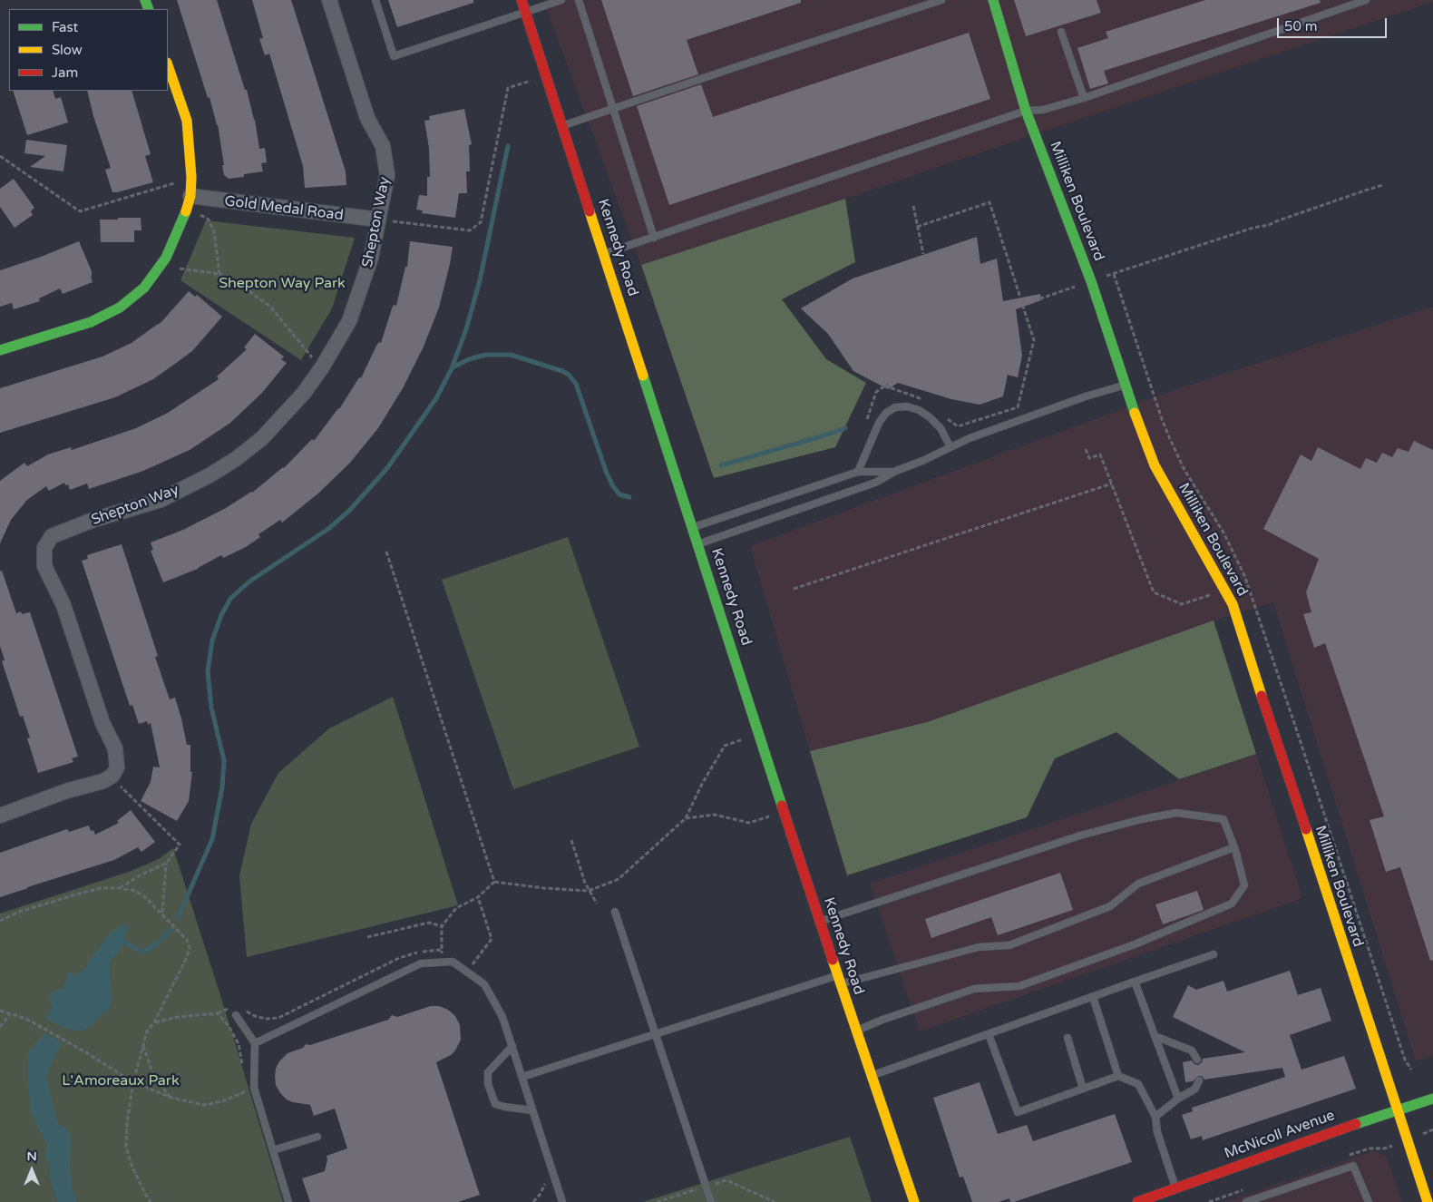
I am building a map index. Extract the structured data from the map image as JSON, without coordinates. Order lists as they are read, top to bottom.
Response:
{
  "streets": {
    "street": [
      "Milliken Boulevard",
      "Gold Medal Road",
      "Shepton Way",
      "Kennedy Road",
      "McNicoll Avenue"
    ]
  },
  "crossings": [
    ["Milliken Boulevard", "McNicoll Avenue"],
    ["Gold Medal Road", "Shepton Way"]
  ],
  "parks": ["Shepton Way Park", "L'Amoreaux Park"],
  "legend": ["Fast", "Slow", "Jam"],
  "scale_bar": "50 m",
  "north": "top"
}
